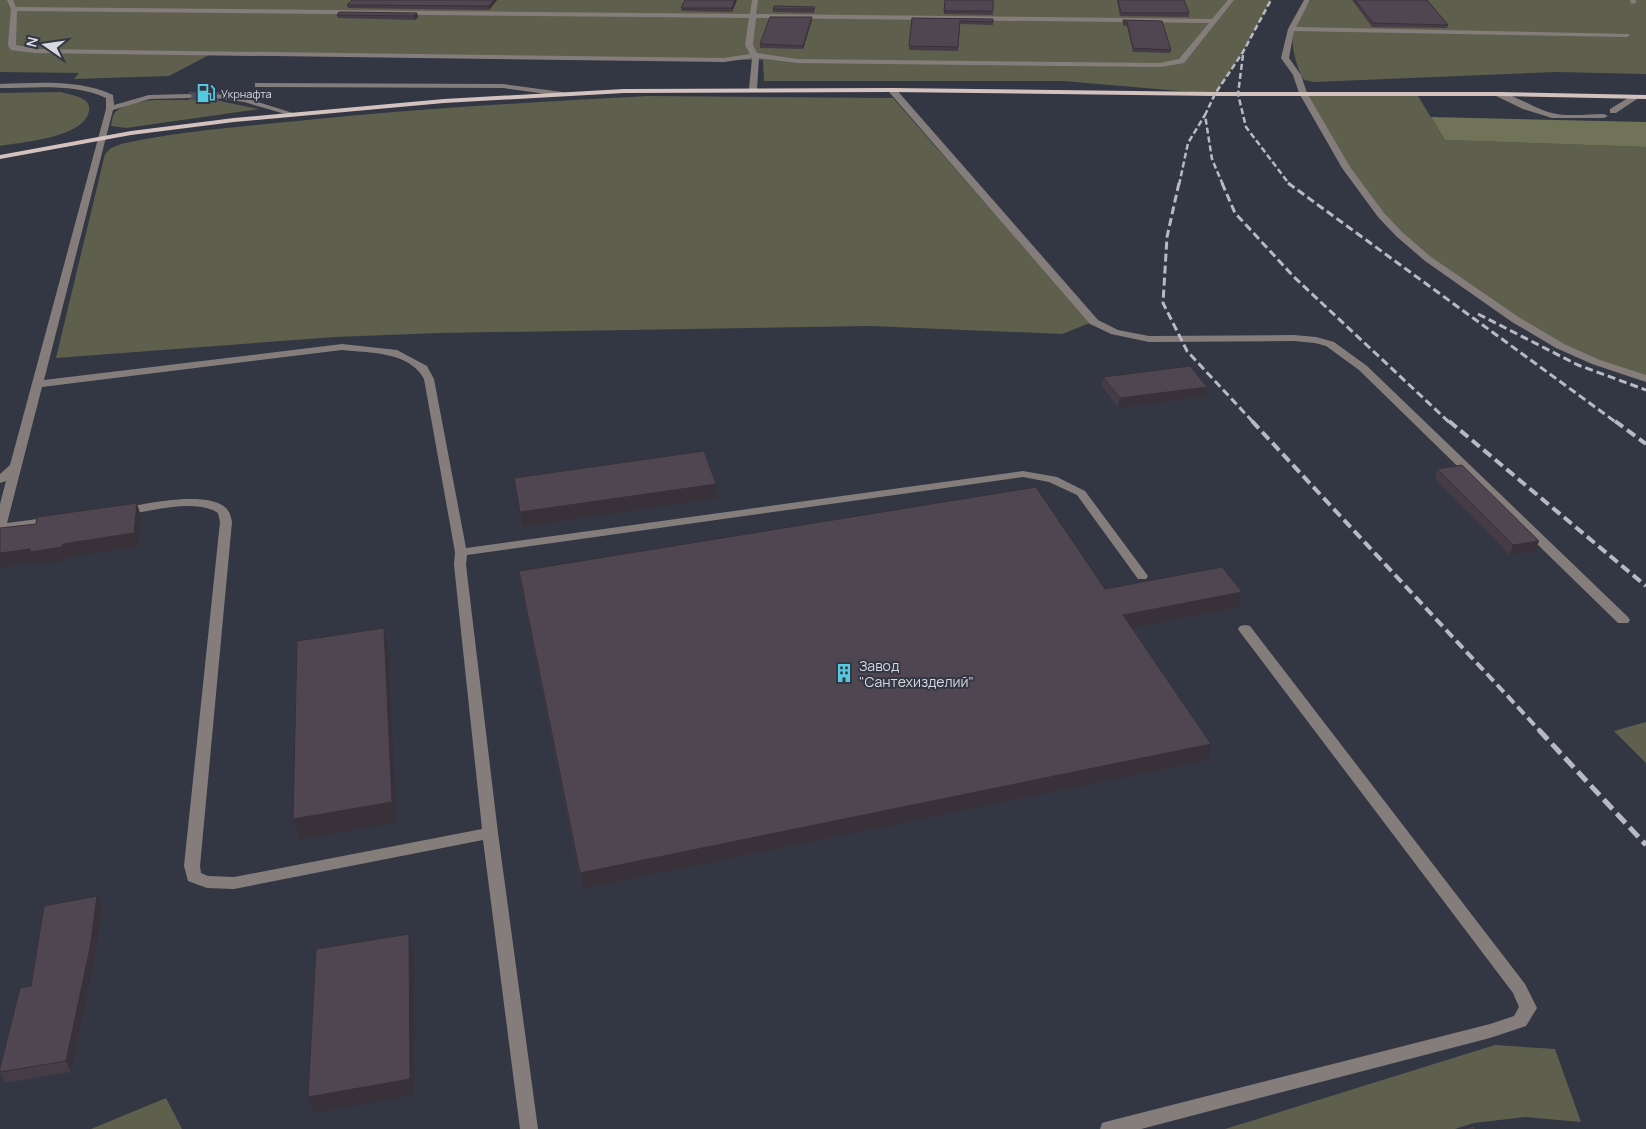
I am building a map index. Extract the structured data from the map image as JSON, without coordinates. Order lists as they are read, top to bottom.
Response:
{
  "places": {
    "fuel station": ["Укрнафта"],
    "building": ["Завод \"Сантехизделий\""]
  },
  "north": "left"
}
